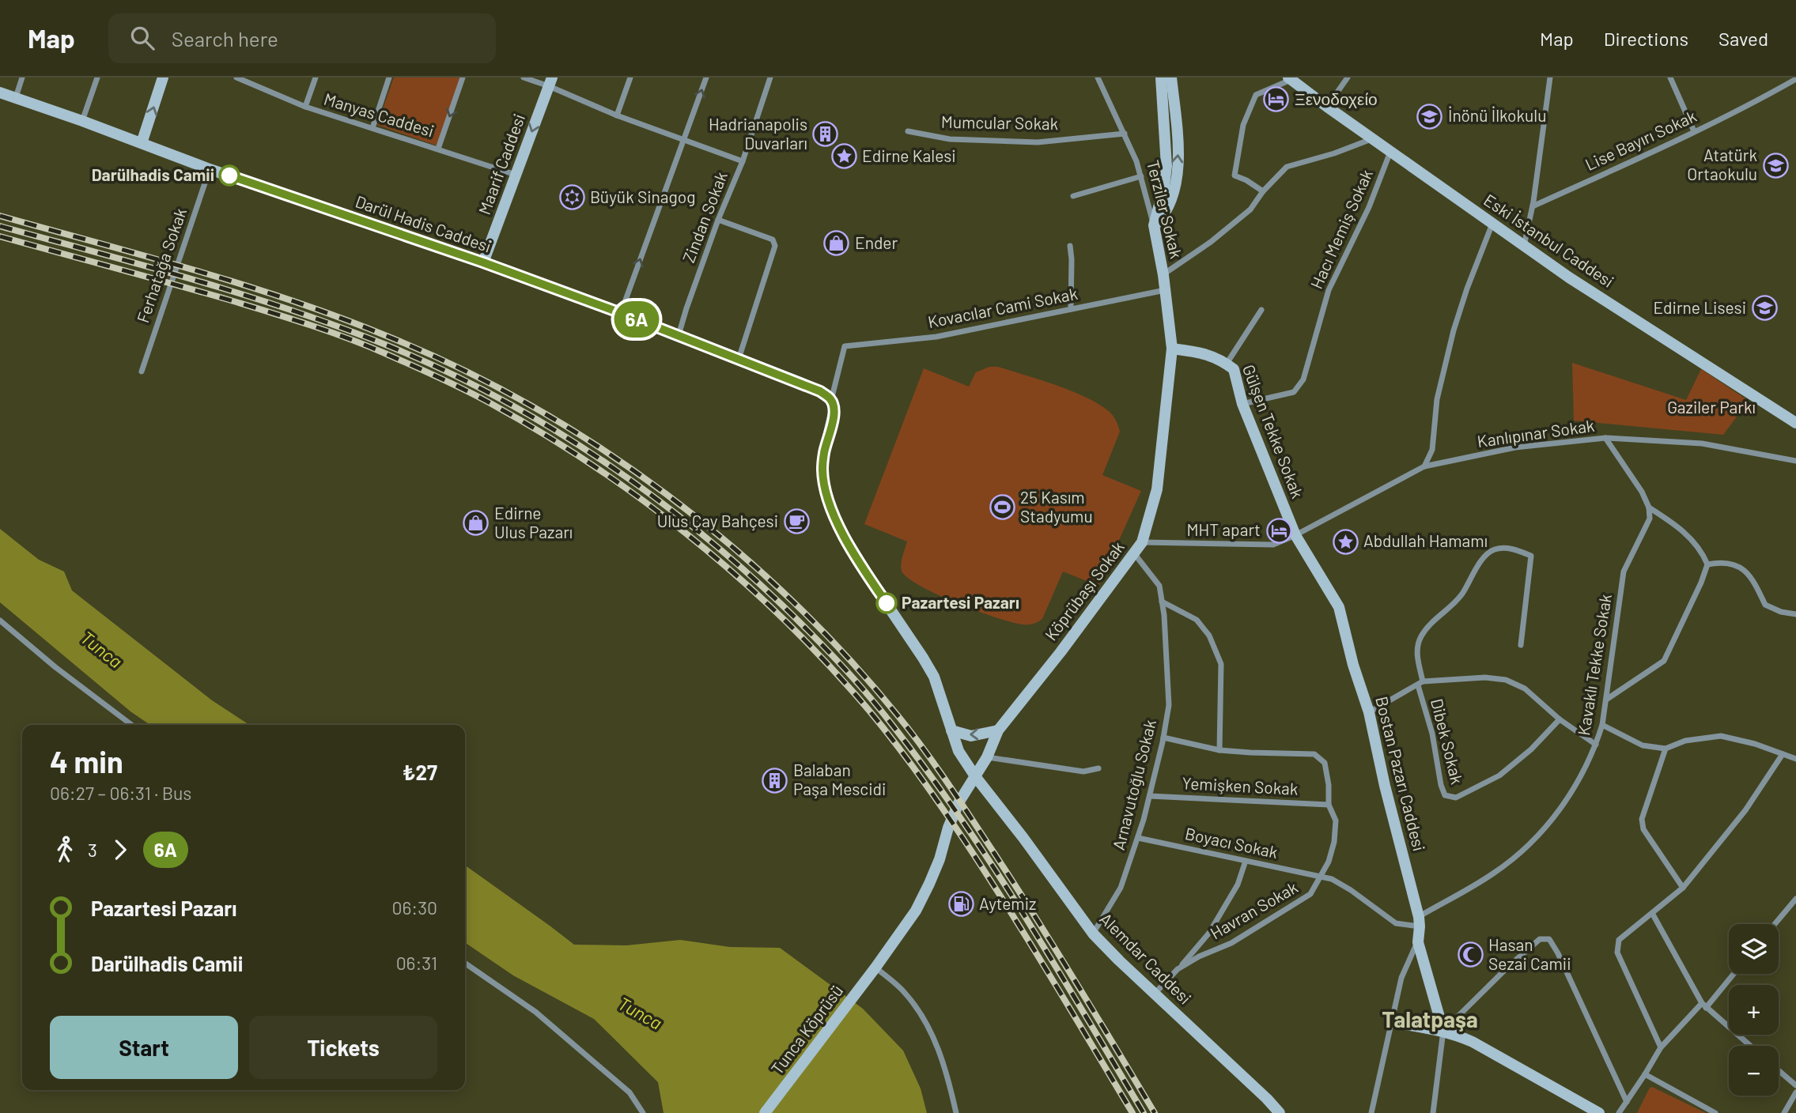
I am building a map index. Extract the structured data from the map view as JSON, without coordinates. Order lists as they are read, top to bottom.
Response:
{
  "streets": {
    "main road": [
      "Maarif Caddesi",
      "Terziler Sokak",
      "Darül Hadis Caddesi",
      "Eski İstanbul Caddesi",
      "Gülşen Tekke Sokak",
      "Köprübaşı Sokak",
      "Bostan Pazarı Caddesi",
      "Alemdar Caddesi",
      "Tunca Köprüsü"
    ],
    "street": [
      "Manyas Caddesi",
      "Mumcular Sokak",
      "Lise Bayırı Sokak",
      "Zindan Sokak",
      "Hacı Memiş Sokak",
      "Ferhatağa Sokak",
      "Kovacılar Cami Sokak",
      "Kanlıpınar Sokak",
      "Kavaklı Tekke Sokak",
      "Dibek Sokak",
      "Arnavutoğlu Sokak",
      "Yemişken Sokak",
      "Boyacı Sokak",
      "Havran Sokak"
    ]
  },
  "crossings": [
    ["Manyas Caddesi", "Maarif Caddesi"],
    ["Mumcular Sokak", "Terziler Sokak"],
    ["Maarif Caddesi", "Darül Hadis Caddesi"],
    ["Terziler Sokak", "Kovacılar Cami Sokak"],
    ["Terziler Sokak", "Köprübaşı Sokak"],
    ["Zindan Sokak", "Darül Hadis Caddesi"],
    ["Darül Hadis Caddesi", "Ferhatağa Sokak"],
    ["Darül Hadis Caddesi", "Kovacılar Cami Sokak"],
    ["Darül Hadis Caddesi", "Alemdar Caddesi"],
    ["Hacı Memiş Sokak", "Eski İstanbul Caddesi"],
    ["Hacı Memiş Sokak", "Gülşen Tekke Sokak"],
    ["Kovacılar Cami Sokak", "Köprübaşı Sokak"],
    ["Kovacılar Cami Sokak", "Alemdar Caddesi"],
    ["Gülşen Tekke Sokak", "Kanlıpınar Sokak"],
    ["Gülşen Tekke Sokak", "Köprübaşı Sokak"],
    ["Gülşen Tekke Sokak", "Bostan Pazarı Caddesi"],
    ["Kanlıpınar Sokak", "Köprübaşı Sokak"],
    ["Kanlıpınar Sokak", "Bostan Pazarı Caddesi"],
    ["Köprübaşı Sokak", "Arnavutoğlu Sokak"],
    ["Köprübaşı Sokak", "Alemdar Caddesi"],
    ["Köprübaşı Sokak", "Tunca Köprüsü"],
    ["Kavaklı Tekke Sokak", "Bostan Pazarı Caddesi"],
    ["Kavaklı Tekke Sokak", "Boyacı Sokak"],
    ["Bostan Pazarı Caddesi", "Boyacı Sokak"],
    ["Arnavutoğlu Sokak", "Yemişken Sokak"],
    ["Arnavutoğlu Sokak", "Boyacı Sokak"],
    ["Arnavutoğlu Sokak", "Havran Sokak"],
    ["Arnavutoğlu Sokak", "Alemdar Caddesi"],
    ["Yemişken Sokak", "Havran Sokak"],
    ["Boyacı Sokak", "Havran Sokak"],
    ["Havran Sokak", "Alemdar Caddesi"],
    ["Alemdar Caddesi", "Tunca Köprüsü"]
  ],
  "one_way": ["Maarif Caddesi"],
  "districts": ["Talatpaşa"],
  "water": ["Tunca"],
  "parks": ["Gaziler Parkı"],
  "places": {
    "hotel": ["Ξενοδοχείο", "MHT apart"],
    "school or university": ["İnönü İlkokulu", "Atatürk Ortaokulu", "Edirne Lisesi"],
    "building": ["Hadrianapolis Duvarları", "Balaban Paşa Mescidi"],
    "place": ["Edirne Kalesi", "Abdullah Hamamı"],
    "other": ["Darülhadis Camii", "Pazartesi Pazarı"],
    "synagogue": ["Büyük Sinagog"],
    "shop": ["Ender", "Edirne Ulus Pazarı"],
    "sports": ["25 Kasım Stadyumu"],
    "cafe": ["Ulus Çay Bahçesi"],
    "fuel station": ["Aytemiz"],
    "mosque": ["Hasan Sezai Camii"]
  },
  "lines": ["bus line 6A"],
  "page": {
    "header": "Map",
    "search": "Search here",
    "nav": ["Map", "Directions", "Saved"],
    "on_map": "6A",
    "heading": ["4 min", "06:27 – 06:31 · Bus", "₺27"],
    "legs": ["3", "6A"],
    "list": [
      {
        "name": "Pazartesi Pazarı",
        "value": "06:30"
      },
      {
        "name": "Darülhadis Camii",
        "value": "06:31"
      }
    ],
    "map_buttons": ["+", "−"],
    "buttons": ["Start", "Tickets"]
  }
}
